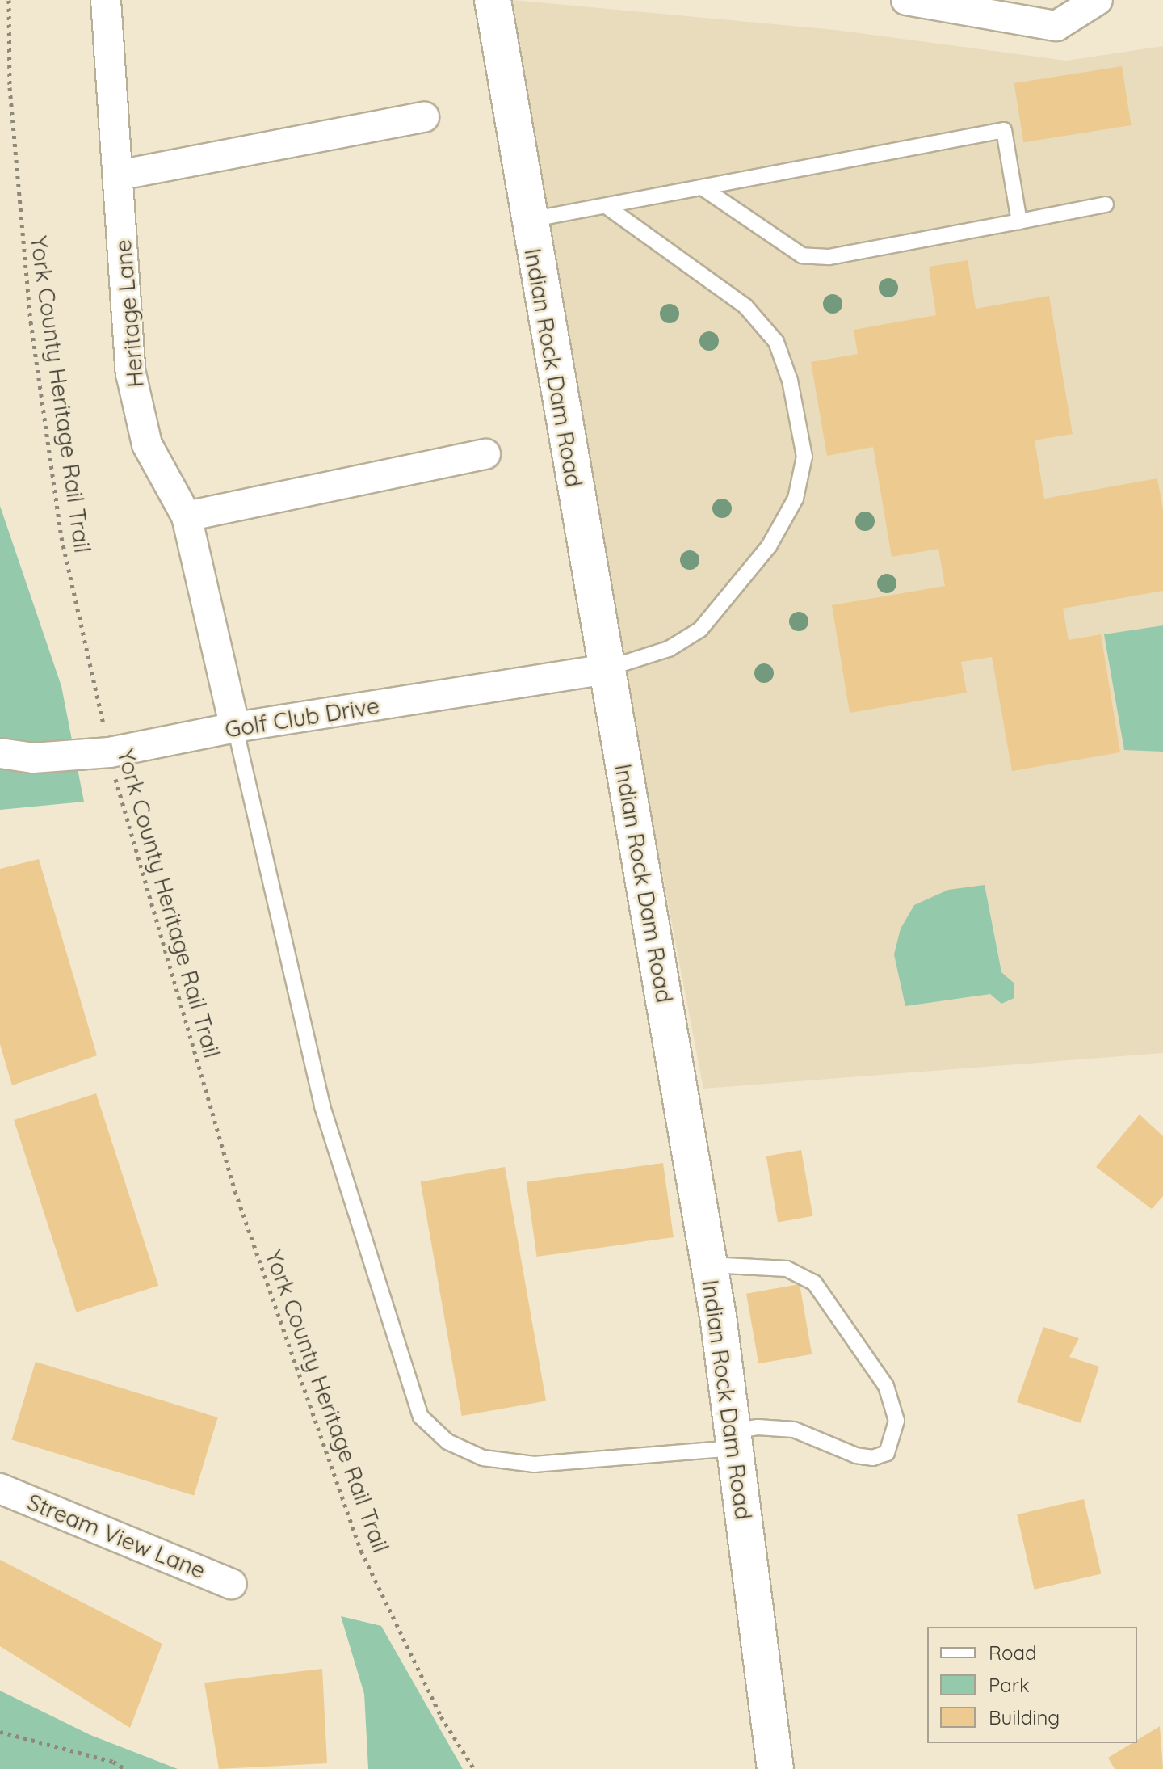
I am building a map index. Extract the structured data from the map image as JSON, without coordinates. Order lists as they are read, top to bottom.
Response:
{
  "streets": {
    "street": [
      "Heritage Lane",
      "Indian Rock Dam Road",
      "Golf Club Drive",
      "Stream View Lane"
    ],
    "path": ["York County Heritage Rail Trail"]
  },
  "crossings": [
    ["Heritage Lane", "Golf Club Drive"],
    ["Indian Rock Dam Road", "Golf Club Drive"],
    ["York County Heritage Rail Trail", "Golf Club Drive"]
  ],
  "legend": ["Road", "Park", "Building"]
}
